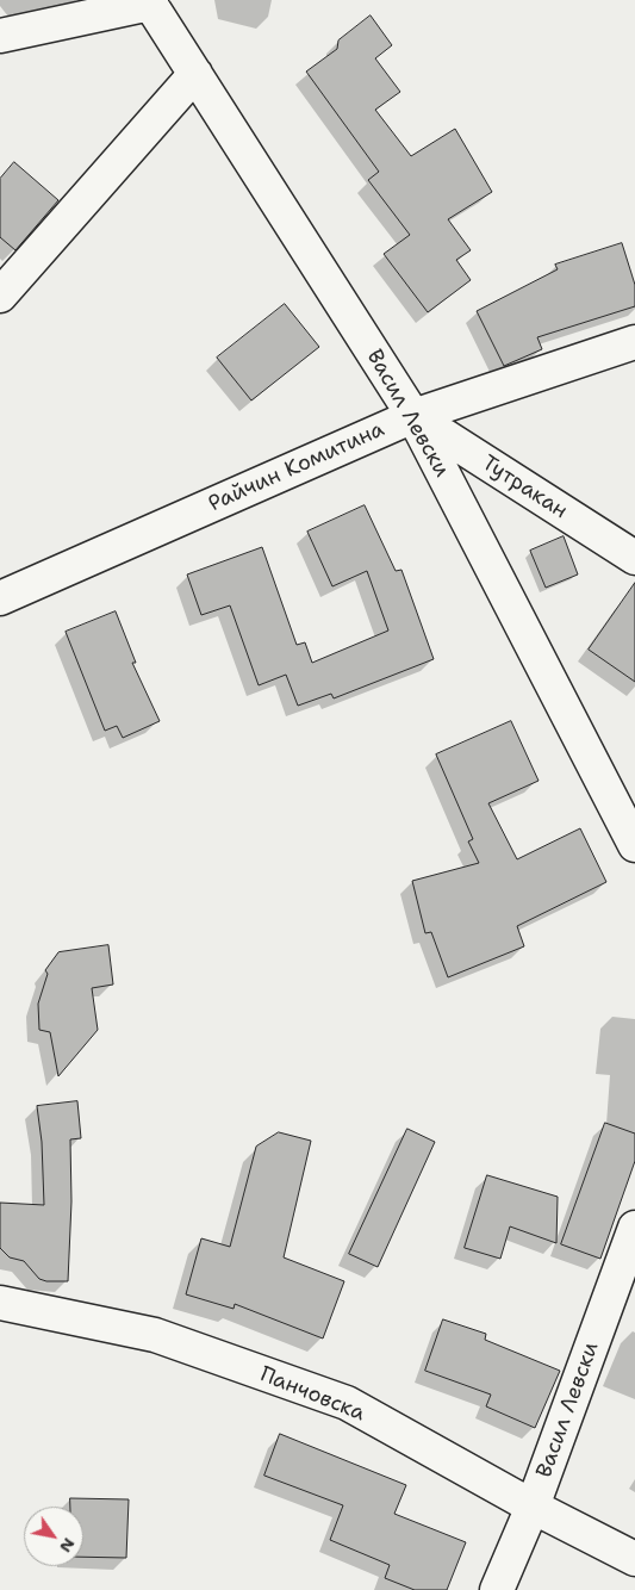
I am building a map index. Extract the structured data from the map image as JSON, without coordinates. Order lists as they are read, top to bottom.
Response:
{
  "streets": {
    "street": [
      "Васил Левски",
      "Райчин Комитина",
      "Тутракан",
      "Панчовска"
    ]
  },
  "crossings": [
    ["Васил Левски", "Райчин Комитина"],
    ["Васил Левски", "Тутракан"],
    ["Васил Левски", "Панчовска"],
    ["Райчин Комитина", "Тутракан"]
  ],
  "north": "bottom right"
}
